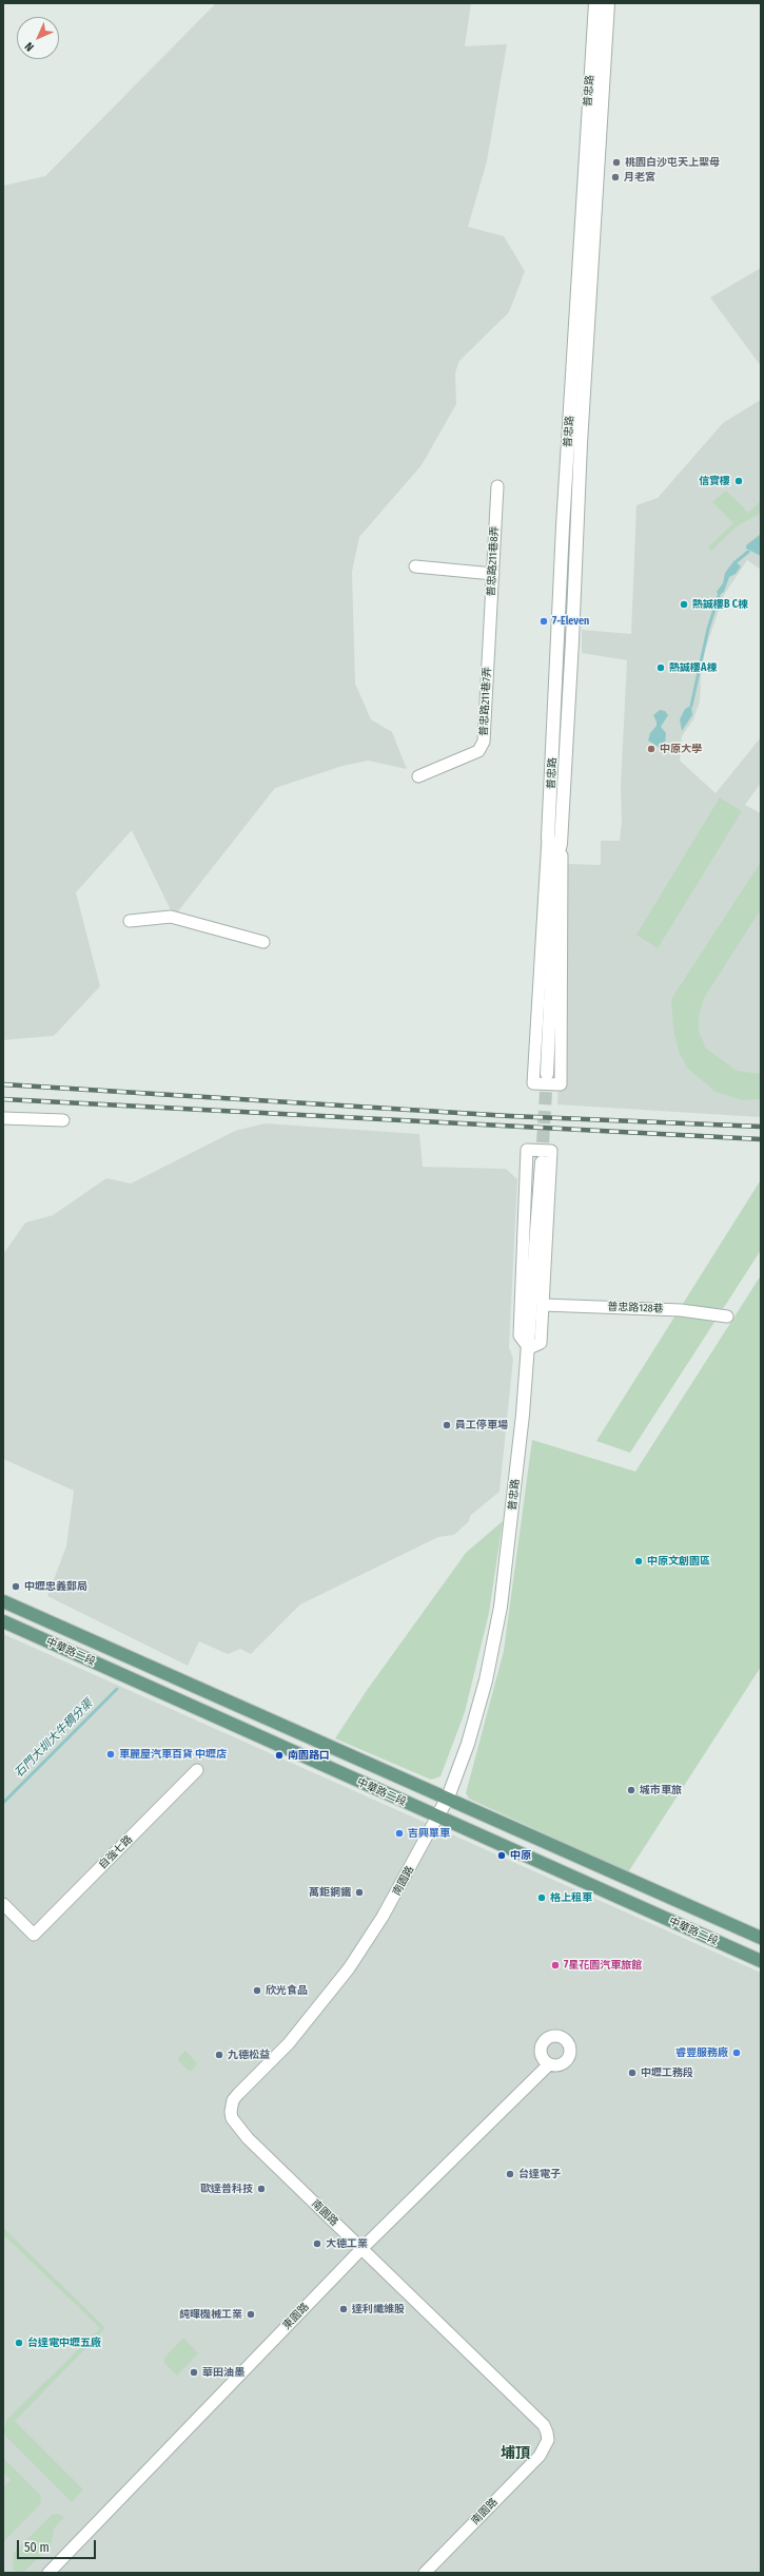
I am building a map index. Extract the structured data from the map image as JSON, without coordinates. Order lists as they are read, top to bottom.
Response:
{
  "streets": {
    "main road": ["中華路二段"],
    "street": [
      "普忠路",
      "普忠路211巷8弄",
      "普忠路211巷7弄",
      "普忠路128巷",
      "自強七路",
      "南園路",
      "東園路"
    ]
  },
  "crossings": [
    ["普忠路", "中華路二段"],
    ["普忠路", "南園路"],
    ["普忠路211巷8弄", "普忠路211巷7弄"],
    ["中華路二段", "南園路"],
    ["南園路", "東園路"]
  ],
  "districts": ["埔頂"],
  "water": ["石門大圳大牛稠分渠"],
  "places": [
    "桃園白沙屯天上聖母",
    "月老宮",
    "信實樓",
    "熱誠樓B C棟",
    "7-Eleven",
    "熱誠樓A棟",
    "中原大學",
    "員工停車場",
    "中原文創園區",
    "中壢忠義郵局",
    "車麗屋汽車百貨 中壢店",
    "南園路口",
    "城市車旅",
    "吉興單車",
    "中原",
    "萬鉅鋼鐵",
    "格上租車",
    "7星花園汽車旅館",
    "欣光食品",
    "睿豐服務廠",
    "九德松益",
    "中壢工務段",
    "台達電子",
    "歐達普科技",
    "大德工業",
    "達利纖維股",
    "純暉機械工業",
    "台達電中壢五廠",
    "華田油墨"
  ],
  "scale_bar": "50 m",
  "north": "bottom left"
}
